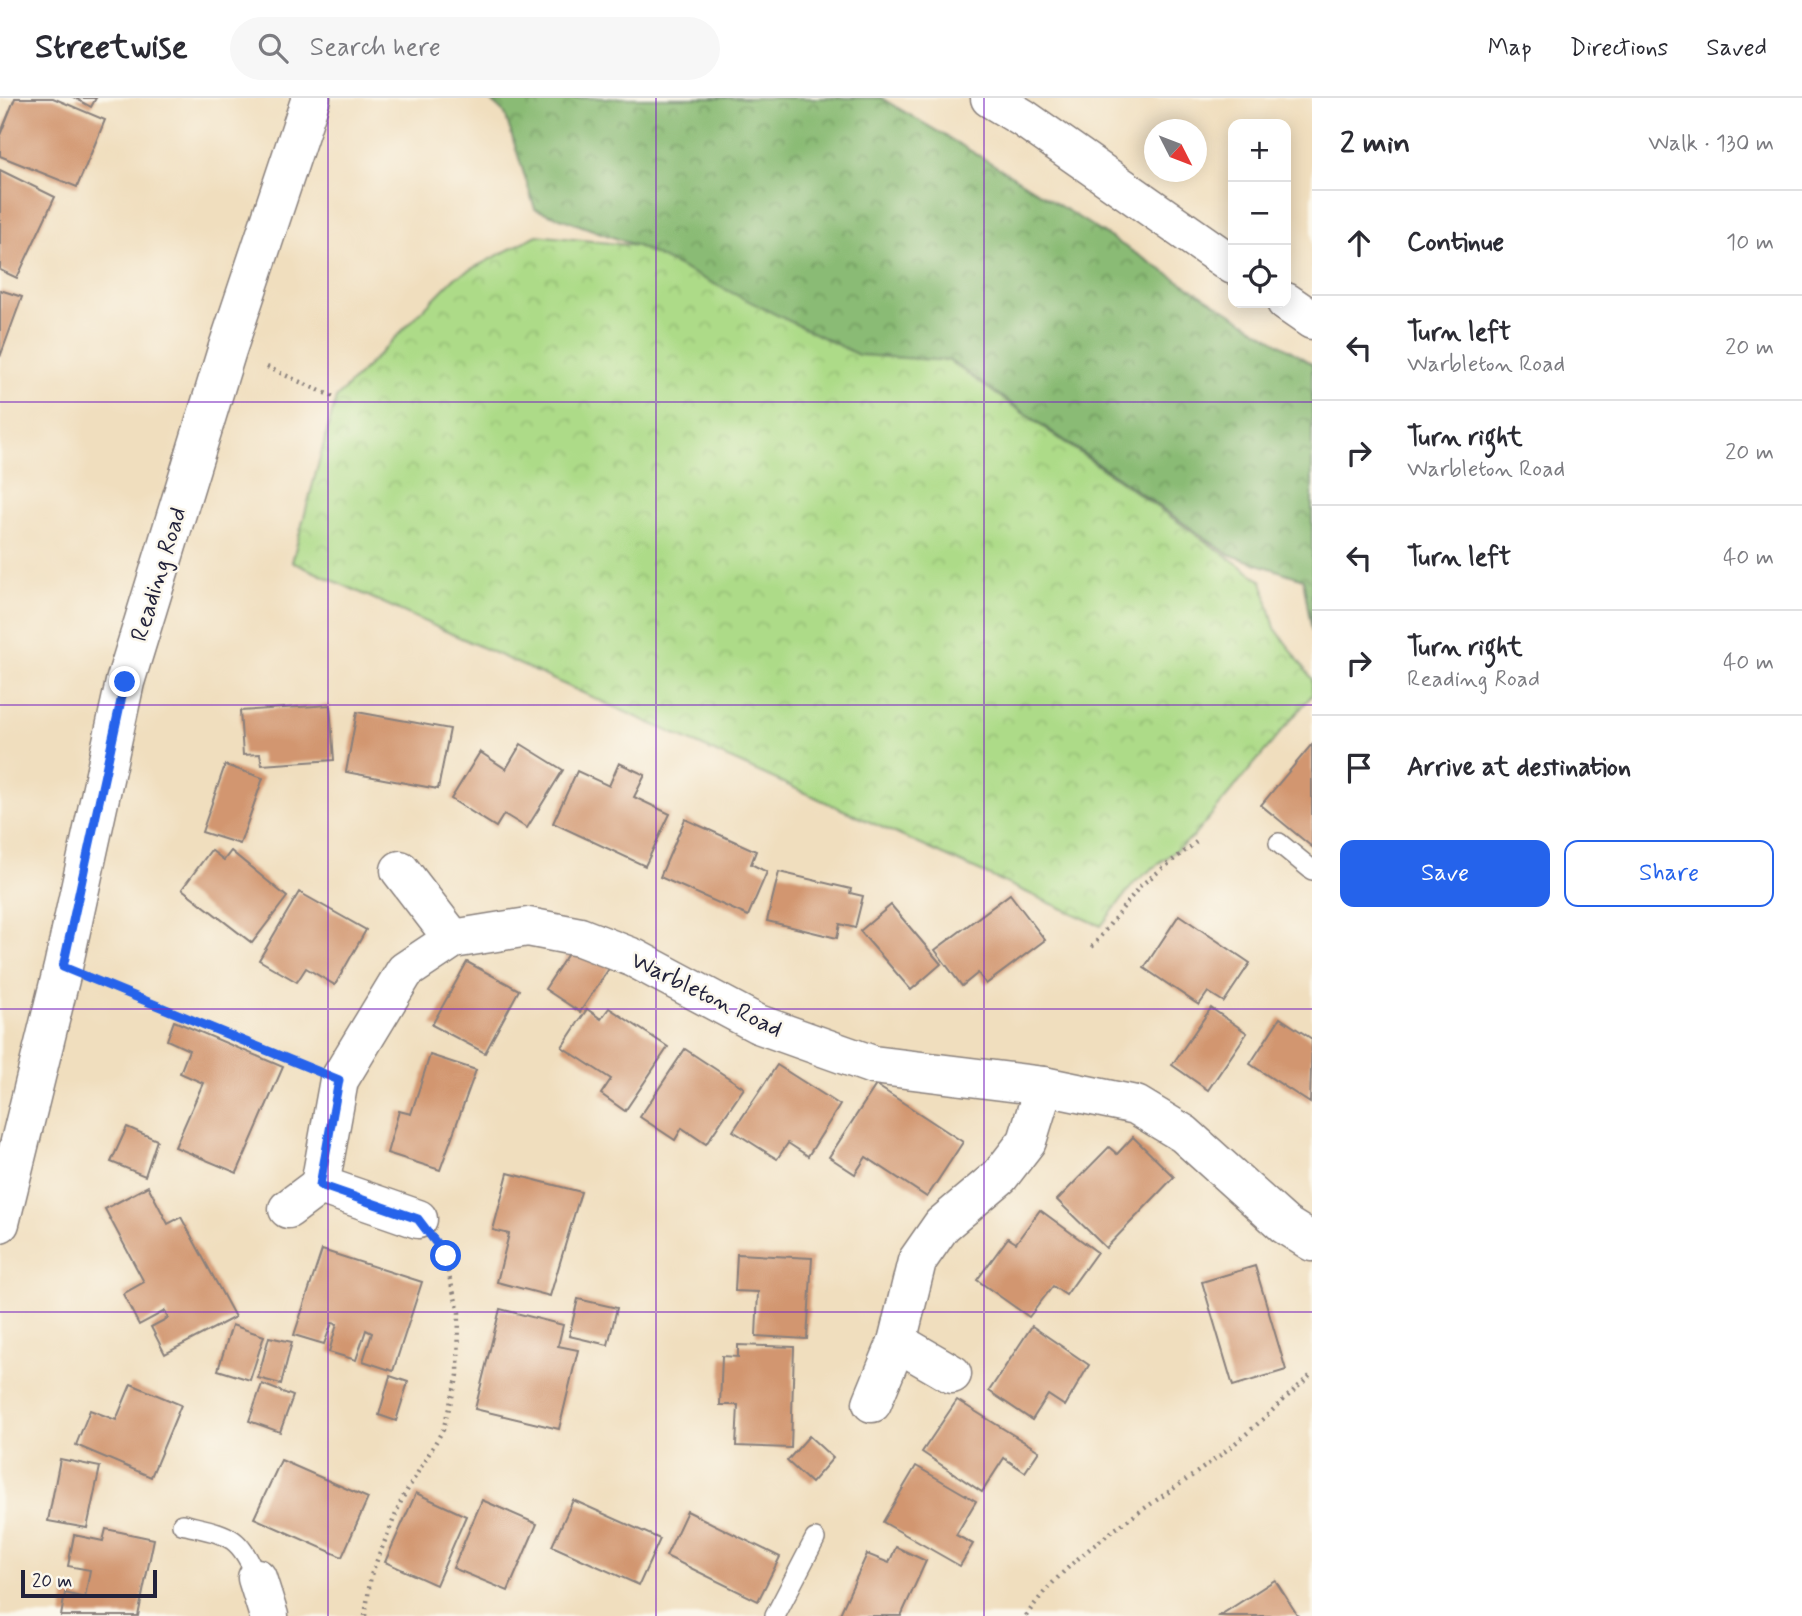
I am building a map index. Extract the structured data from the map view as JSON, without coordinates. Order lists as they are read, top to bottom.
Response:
{
  "streets": {
    "street": ["Reading Road", "Warbleton Road"]
  },
  "scale_bar": "20 m",
  "north": "bottom right",
  "page": {
    "header": "Streetwise",
    "search": "Search here",
    "nav": ["Map", "Directions", "Saved"],
    "heading": ["2 min", "Walk · 130 m"],
    "map_buttons": ["+", "−"],
    "list": [
      ["Continue", "10 m"],
      ["Turn left", "Warbleton Road", "20 m"],
      ["Turn right", "Warbleton Road", "20 m"],
      ["Turn left", "40 m"],
      ["Turn right", "Reading Road", "40 m"],
      "Arrive at destination"
    ],
    "buttons": ["Save", "Share"],
    "scale": "20 m"
  }
}
